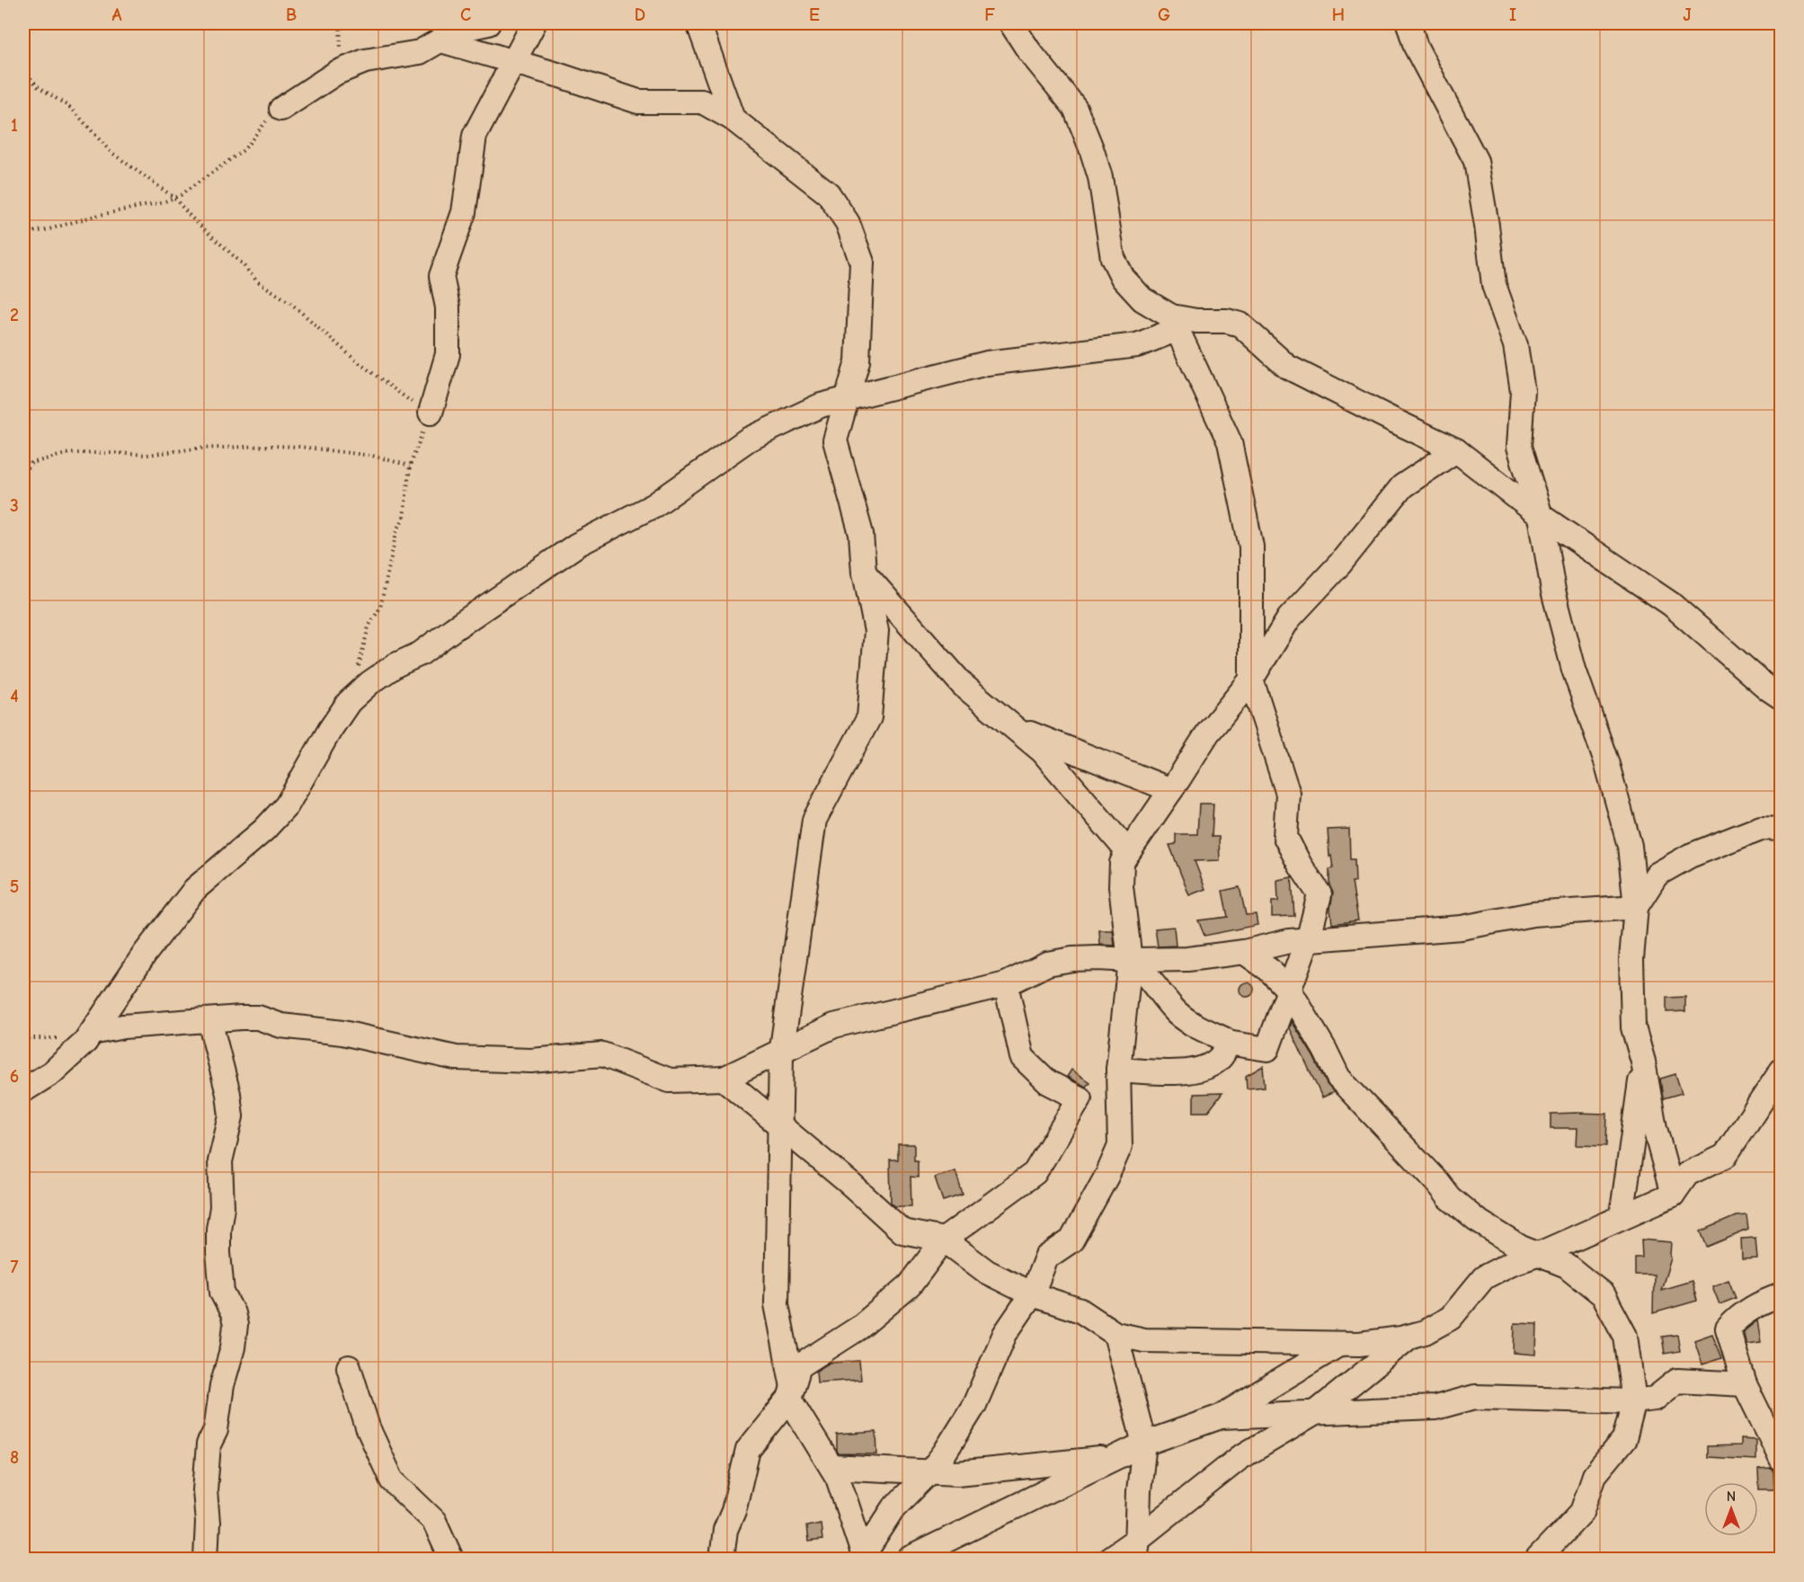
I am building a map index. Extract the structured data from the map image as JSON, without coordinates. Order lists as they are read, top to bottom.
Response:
{
  "north": "top",
  "grid": {
    "columns": [
      "A",
      "B",
      "C",
      "D",
      "E",
      "F",
      "G",
      "H",
      "I",
      "J"
    ],
    "rows": [
      "1",
      "2",
      "3",
      "4",
      "5",
      "6",
      "7",
      "8"
    ]
  }
}
